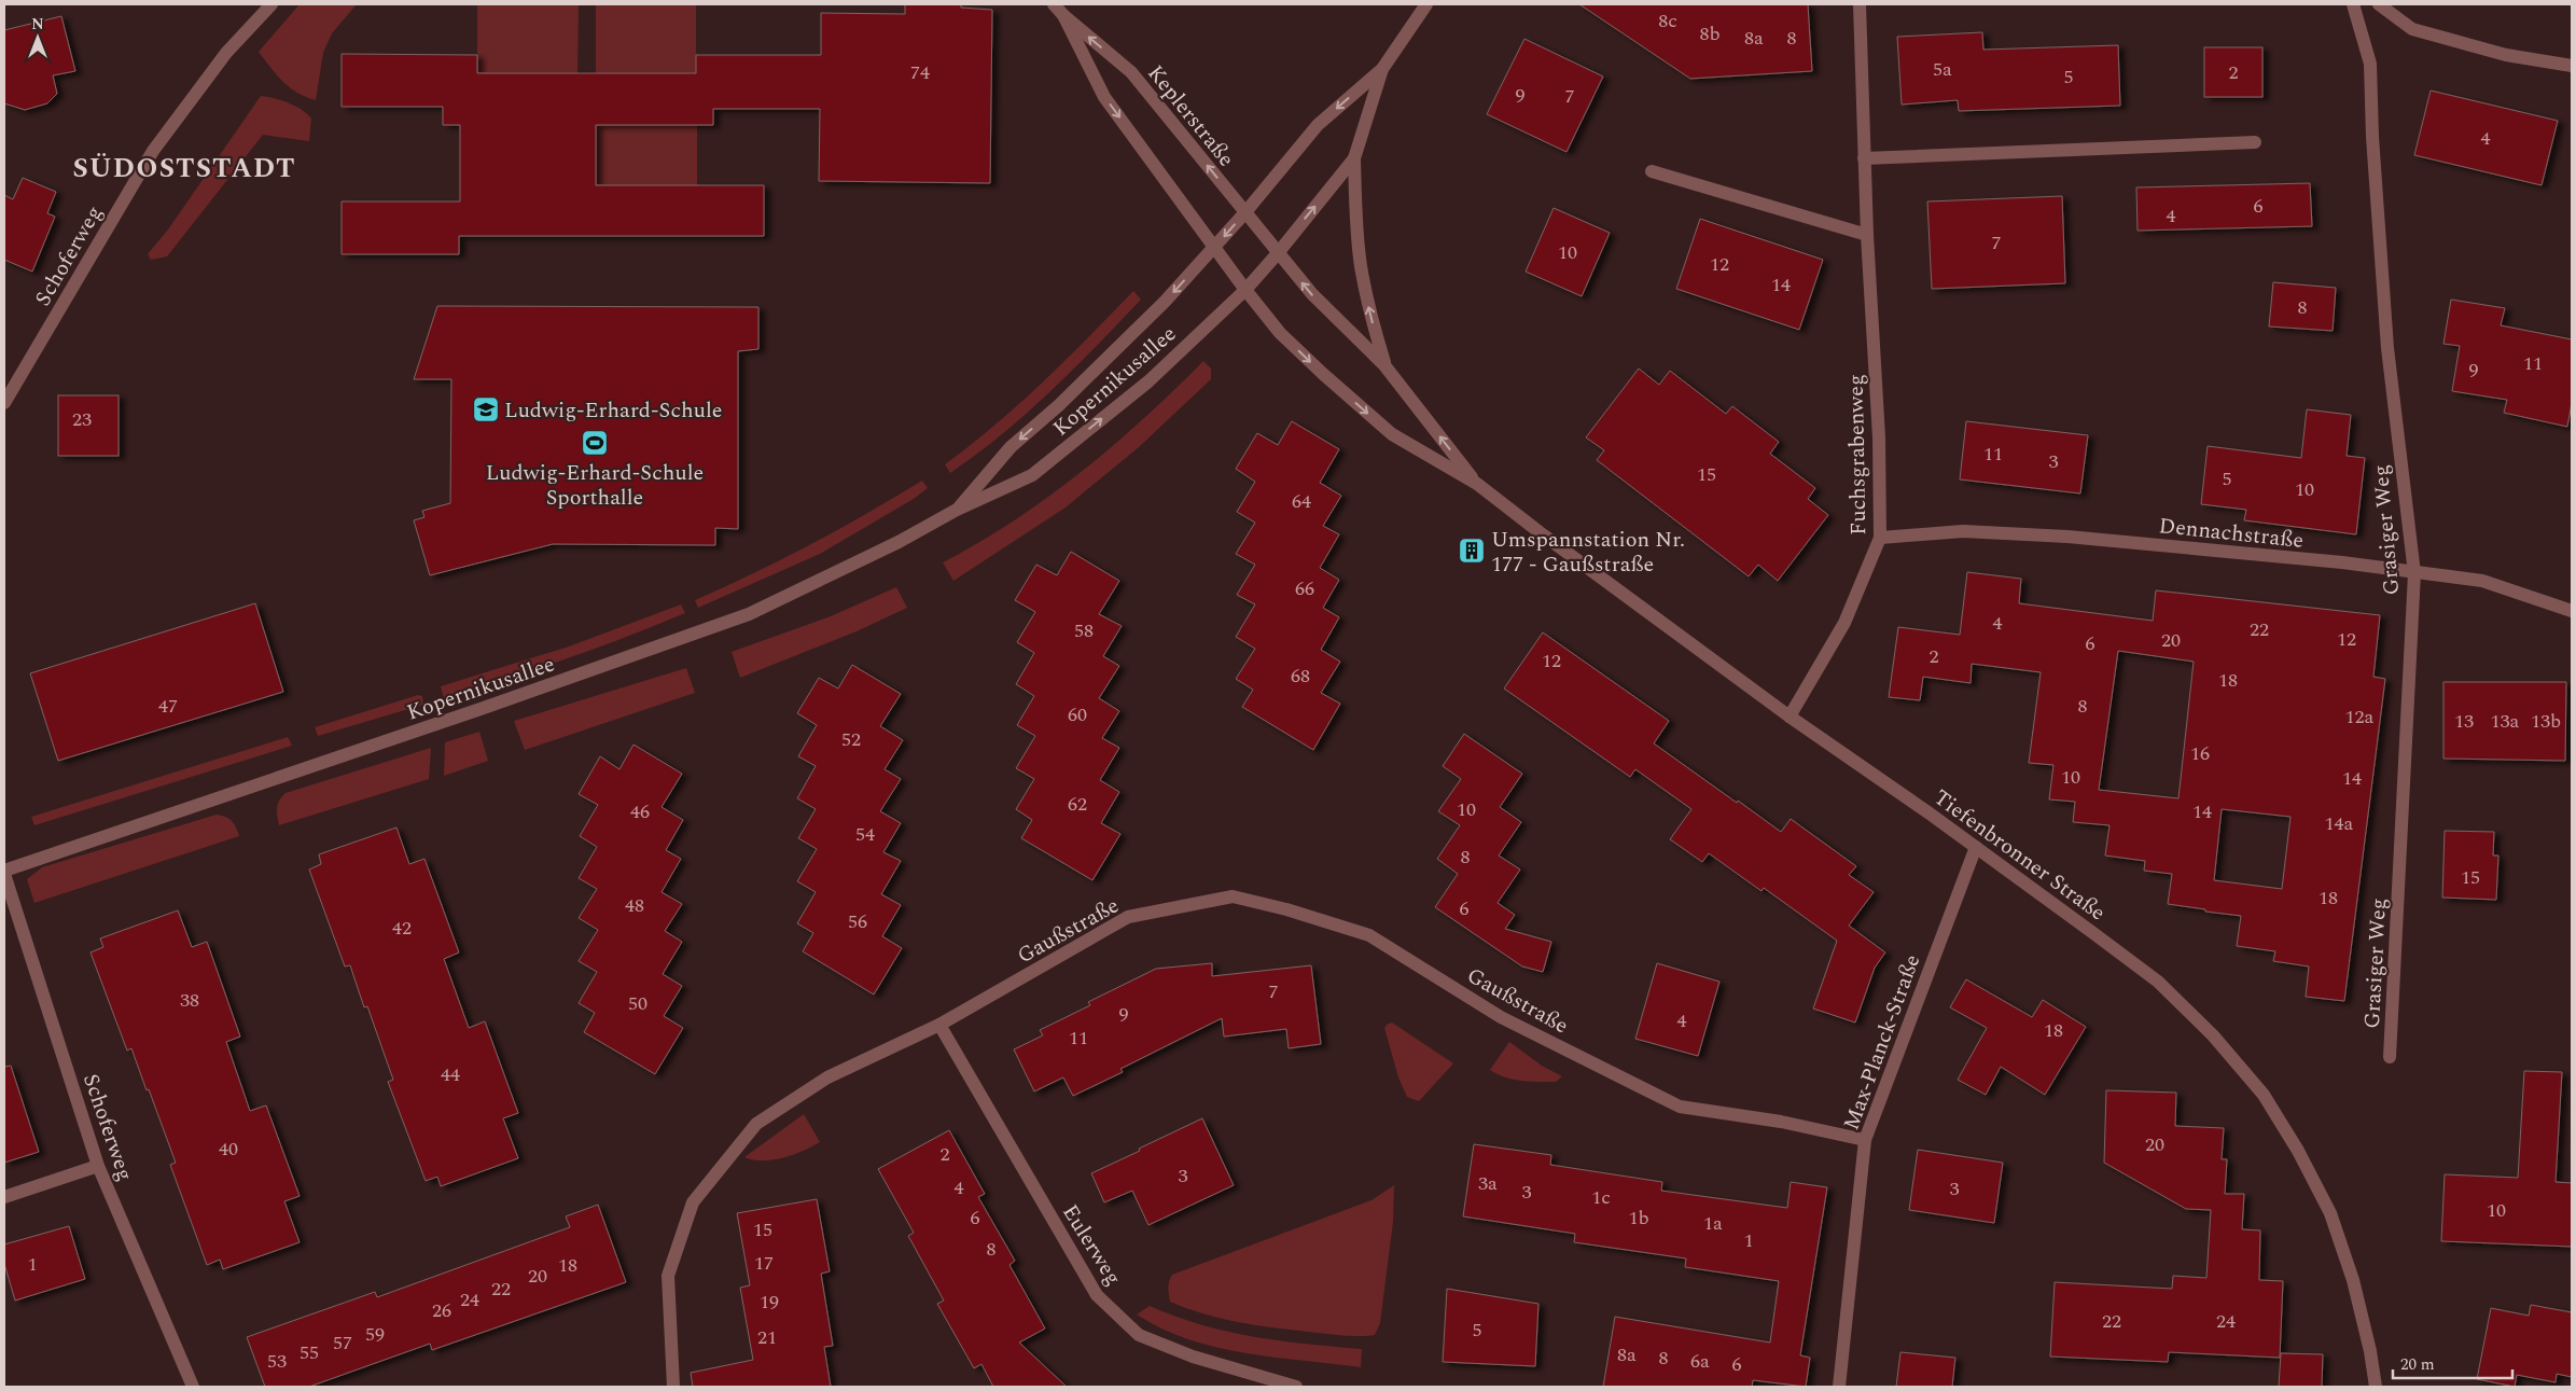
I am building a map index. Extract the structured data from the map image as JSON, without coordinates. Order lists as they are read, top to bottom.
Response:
{
  "streets": {
    "street": [
      "Keplerstraße",
      "Schoferweg",
      "Kopernikusallee",
      "Fuchsgrabenweg",
      "Grasiger Weg",
      "Dennachstraße",
      "Tiefenbronner Straße",
      "Gaußstraße",
      "Max-Planck-Straße",
      "Eulerweg"
    ]
  },
  "crossings": [
    ["Keplerstraße", "Kopernikusallee"],
    ["Keplerstraße", "Tiefenbronner Straße"],
    ["Schoferweg", "Kopernikusallee"],
    ["Kopernikusallee", "Tiefenbronner Straße"],
    ["Fuchsgrabenweg", "Dennachstraße"],
    ["Fuchsgrabenweg", "Tiefenbronner Straße"],
    ["Grasiger Weg", "Dennachstraße"],
    ["Tiefenbronner Straße", "Max-Planck-Straße"],
    ["Gaußstraße", "Max-Planck-Straße"],
    ["Gaußstraße", "Eulerweg"]
  ],
  "districts": ["SÜDOSTSTADT"],
  "places": {
    "school or university": ["Ludwig-Erhard-Schule"],
    "sports": ["Ludwig-Erhard-Schule Sporthalle"],
    "building": ["Umspannstation Nr. 177 - Gaußstraße"]
  },
  "house_numbers": [
    "8c",
    "8b",
    "8a",
    "8",
    "5a",
    "74",
    "2",
    "5",
    "9",
    "7",
    "4",
    "6",
    "4",
    "7",
    "10",
    "12",
    "14",
    "8",
    "11",
    "9",
    "23",
    "11",
    "3",
    "15",
    "5",
    "10",
    "64",
    "66",
    "4",
    "22",
    "58",
    "12",
    "20",
    "6",
    "2",
    "12",
    "68",
    "18",
    "47",
    "8",
    "60",
    "12a",
    "13",
    "13a",
    "13b",
    "52",
    "16",
    "10",
    "14",
    "62",
    "10",
    "46",
    "14",
    "14a",
    "54",
    "8",
    "15",
    "18",
    "48",
    "6",
    "56",
    "42",
    "7",
    "38",
    "50",
    "9",
    "4",
    "18",
    "11",
    "44",
    "20",
    "40",
    "2",
    "3",
    "3a",
    "4",
    "3",
    "3",
    "1c",
    "10",
    "6",
    "1b",
    "1a",
    "15",
    "1",
    "8",
    "17",
    "1",
    "18",
    "20",
    "22",
    "24",
    "19",
    "26",
    "22",
    "24",
    "5",
    "59",
    "21",
    "57",
    "55",
    "8a",
    "8",
    "53",
    "6a",
    "6"
  ],
  "scale_bar": "20 m",
  "north": "top"
}
